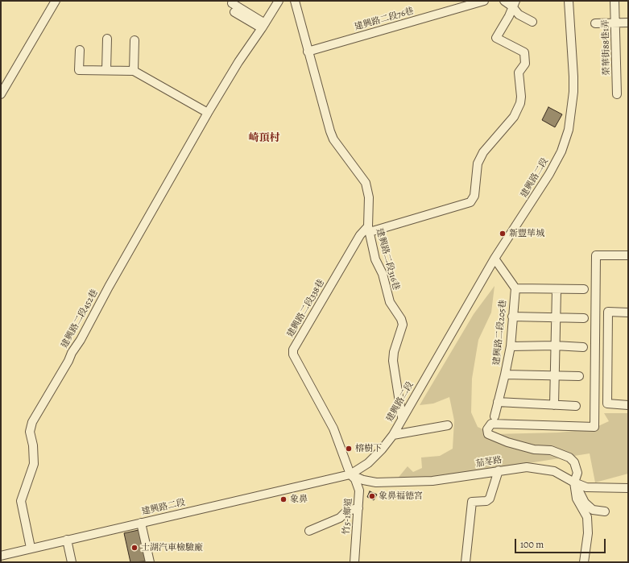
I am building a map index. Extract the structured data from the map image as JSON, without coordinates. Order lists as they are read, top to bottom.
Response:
{
  "streets": {
    "street": [
      "建興路二段76巷",
      "榮華街88巷1弄",
      "建興路二段",
      "建興路二段316巷",
      "建興路二段338巷",
      "建興路二段452巷",
      "建興路二段205巷",
      "茄苳路",
      "竹5-1鄉道"
    ]
  },
  "crossings": [
    ["建興路二段76巷", "建興路二段316巷"],
    ["建興路二段", "建興路二段316巷"],
    ["建興路二段", "建興路二段338巷"],
    ["建興路二段", "建興路二段452巷"],
    ["建興路二段", "茄苳路"],
    ["建興路二段", "竹5-1鄉道"],
    ["建興路二段316巷", "建興路二段338巷"],
    ["建興路二段338巷", "茄苳路"],
    ["建興路二段338巷", "竹5-1鄉道"],
    ["茄苳路", "竹5-1鄉道"]
  ],
  "districts": ["崎頂村"],
  "places": [
    "新豐華城",
    "榕樹下",
    "象鼻福德宮",
    "象鼻",
    "士湖汽車檢驗廠"
  ],
  "scale_bar": "100 m"
}
